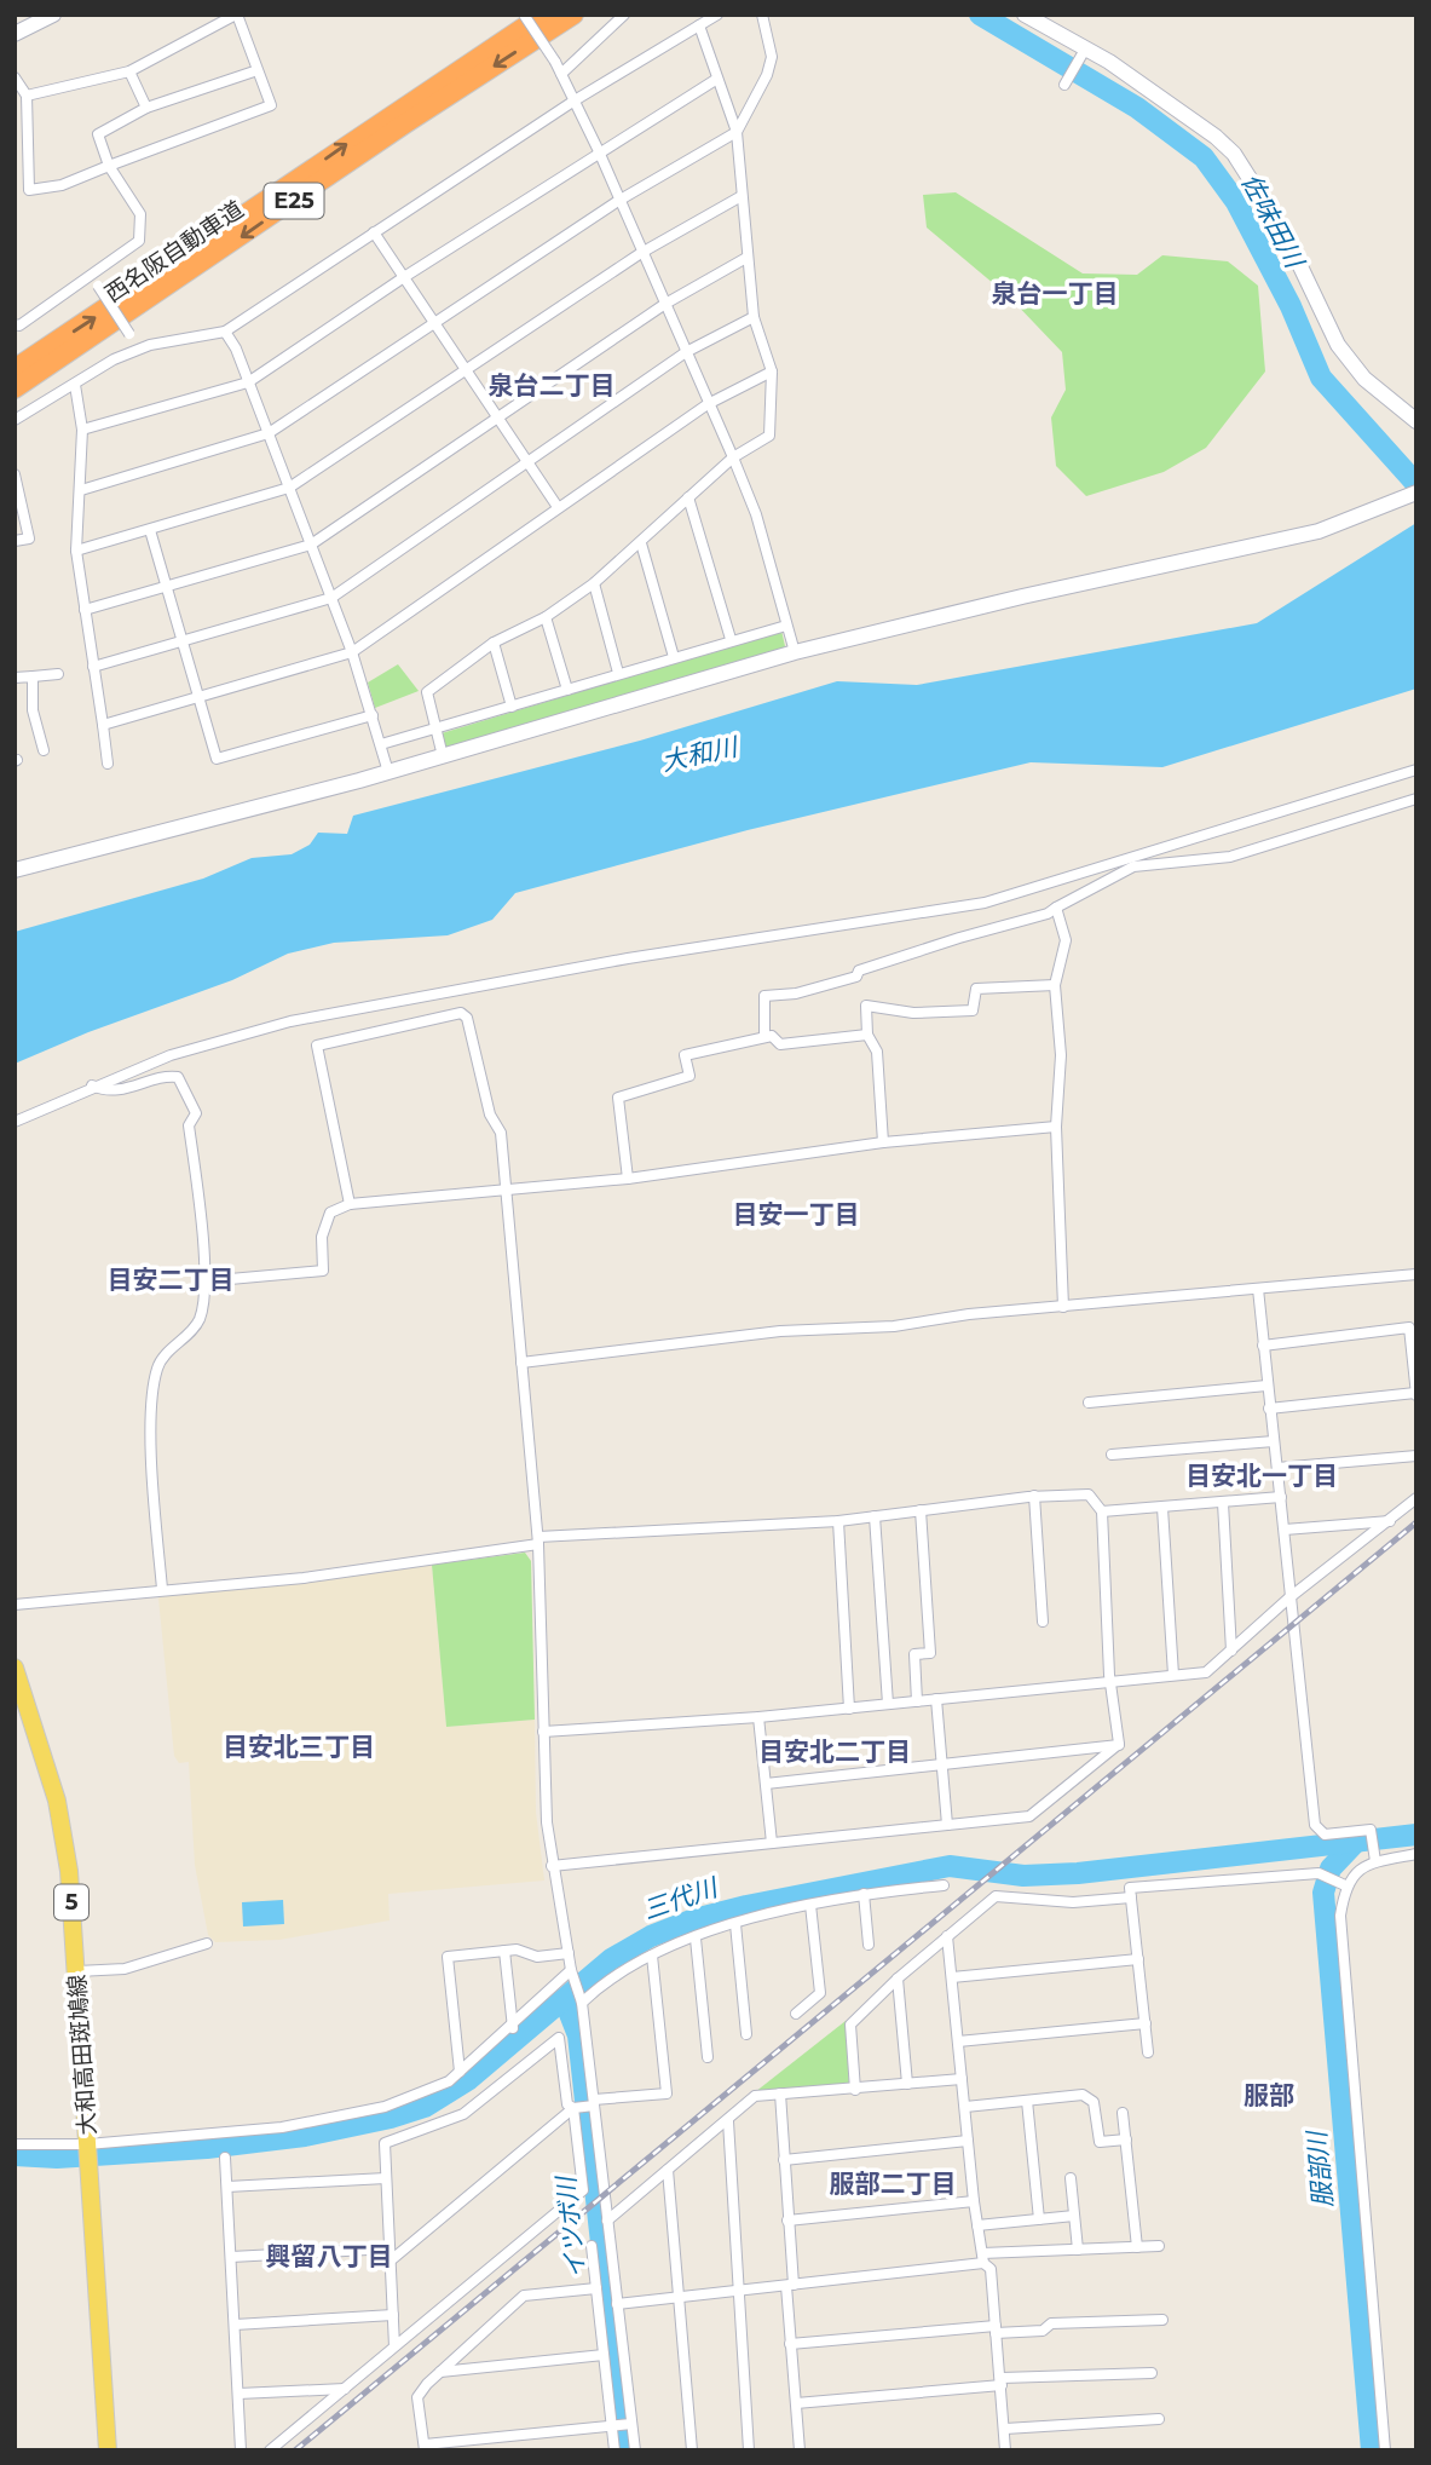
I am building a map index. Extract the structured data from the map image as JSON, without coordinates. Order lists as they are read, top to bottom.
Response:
{
  "streets": {
    "highway": ["E25", "西名阪自動車道"],
    "main road": ["5", "大和高田斑鳩線"]
  },
  "districts": [
    "泉台一丁目",
    "泉台二丁目",
    "目安一丁目",
    "目安二丁目",
    "目安北一丁目",
    "目安北三丁目",
    "目安北二丁目",
    "服部",
    "服部二丁目",
    "興留八丁目"
  ],
  "water": [
    "佐味田川",
    "大和川",
    "三代川",
    "服部川",
    "イツボ川"
  ]
}
